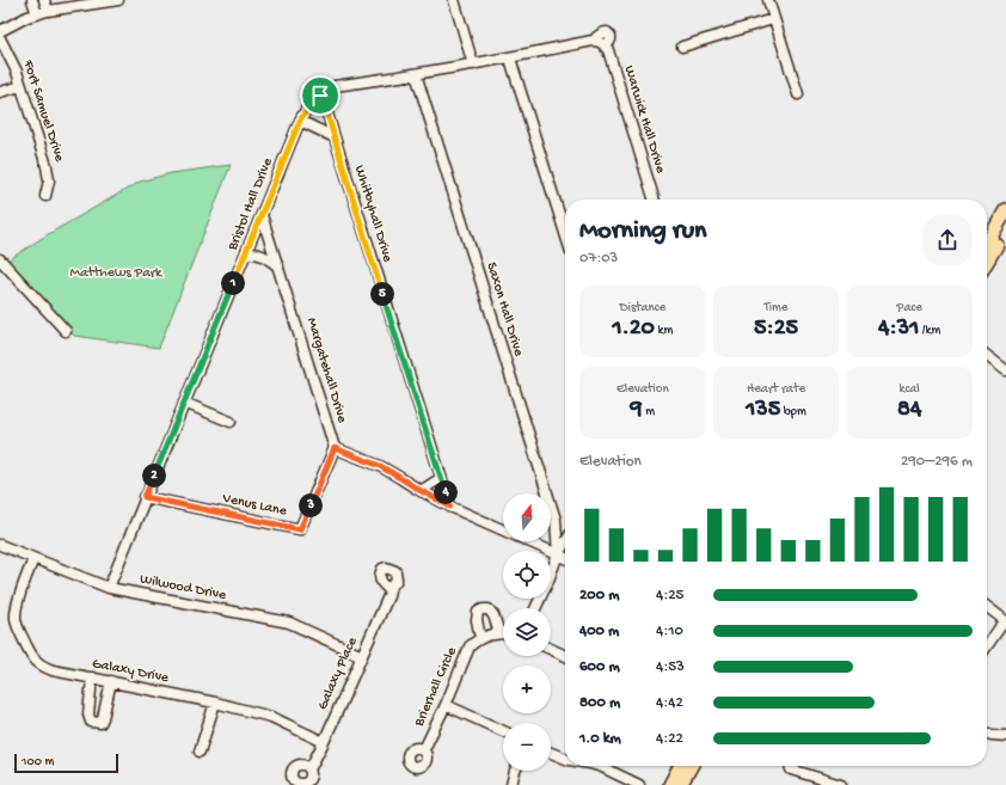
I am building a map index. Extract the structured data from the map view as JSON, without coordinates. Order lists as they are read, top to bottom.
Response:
{
  "streets": {
    "street": [
      "Fort Samuel Drive",
      "Warwick Hall Drive",
      "Bristol Hall Drive",
      "Whitbyhall Drive",
      "Saxon Hall Drive",
      "Margatehall Drive",
      "Venus Lane",
      "Wilwood Drive",
      "Galaxy Drive",
      "Galaxy Place",
      "Brierhall Circle"
    ]
  },
  "crossings": [
    ["Warwick Hall Drive", "Bristol Hall Drive"],
    ["Bristol Hall Drive", "Whitbyhall Drive"],
    ["Bristol Hall Drive", "Saxon Hall Drive"],
    ["Bristol Hall Drive", "Margatehall Drive"],
    ["Bristol Hall Drive", "Venus Lane"],
    ["Bristol Hall Drive", "Wilwood Drive"],
    ["Margatehall Drive", "Venus Lane"],
    ["Wilwood Drive", "Galaxy Drive"],
    ["Wilwood Drive", "Galaxy Place"],
    ["Galaxy Drive", "Galaxy Place"]
  ],
  "parks": ["Matthews Park"],
  "scale_bar": "100 m",
  "north": "top",
  "page": {
    "heading": ["Morning run", "07:03"],
    "pins": [
      "1",
      "5",
      "2",
      "4",
      "3"
    ],
    "stats": [
      ["Distance", "1.20 km"],
      ["Time", "5:25"],
      ["Pace", "4:31 /km"],
      ["Elevation", "9 m"],
      ["Heart rate", "135 bpm"],
      ["kcal", "84"]
    ],
    "chart": ["Elevation", "290–296 m"],
    "map_buttons": ["+", "−"],
    "list": [
      {
        "name": "200 m",
        "note": "4:25"
      },
      {
        "name": "400 m",
        "note": "4:10"
      },
      {
        "name": "600 m",
        "note": "4:53"
      },
      {
        "name": "800 m",
        "note": "4:42"
      },
      {
        "name": "1.0 km",
        "note": "4:22"
      }
    ],
    "scale": "100 m"
  }
}
